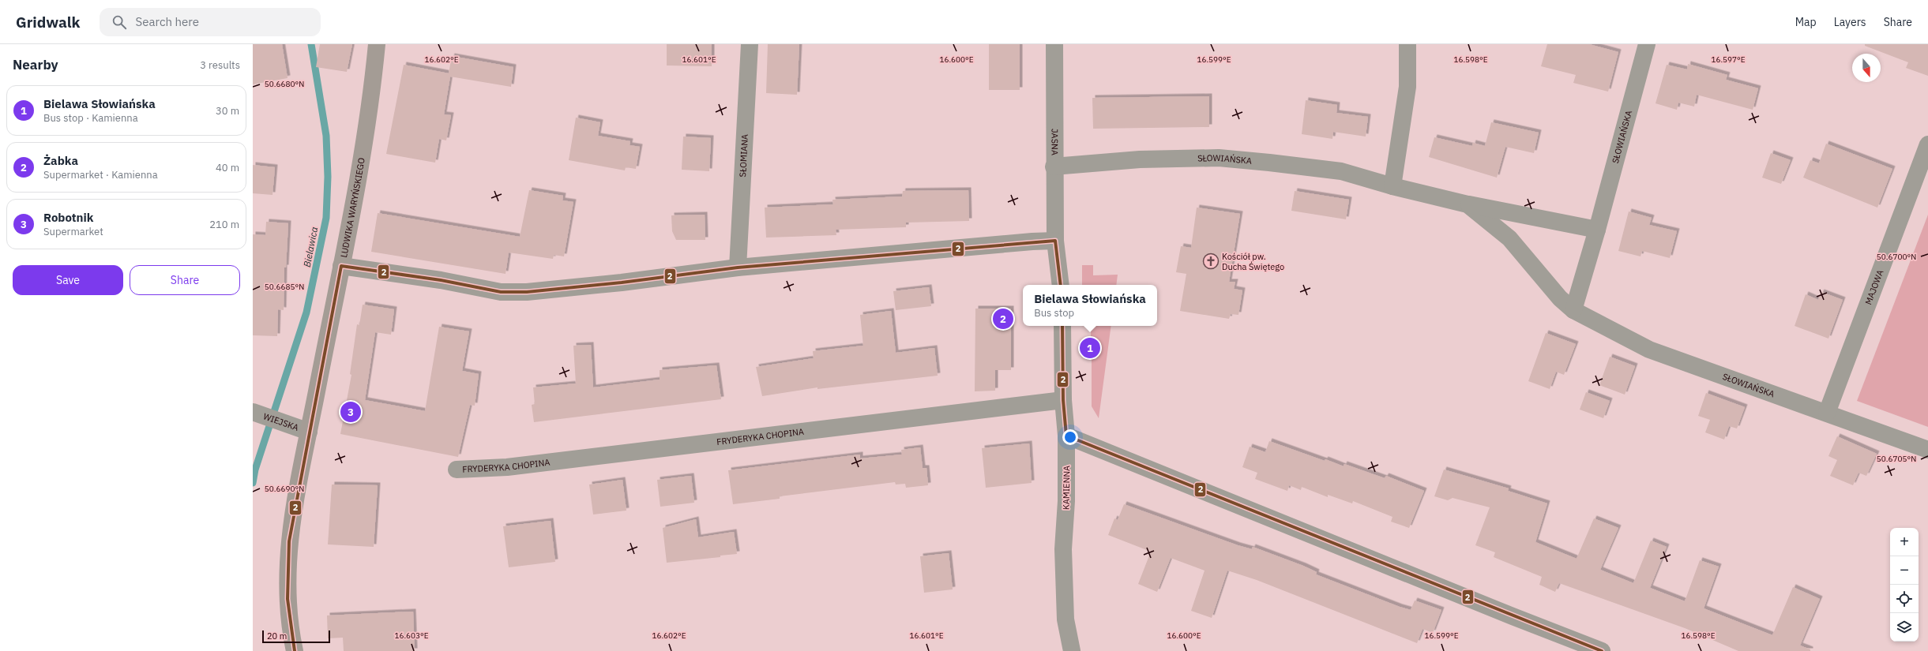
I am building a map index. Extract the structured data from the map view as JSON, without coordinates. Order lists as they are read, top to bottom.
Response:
{
  "streets": {
    "main road": ["LUDWIKA WARYŃSKIEGO"],
    "street": [
      "SŁOWIAŃSKA",
      "JASNA",
      "SŁOMIANA",
      "MAJOWA",
      "WIEJSKA",
      "FRYDERYKA CHOPINA",
      "KAMIENNA"
    ]
  },
  "crossings": [
    ["SŁOWIAŃSKA", "JASNA"],
    ["SŁOWIAŃSKA", "MAJOWA"],
    ["LUDWIKA WARYŃSKIEGO", "WIEJSKA"],
    ["FRYDERYKA CHOPINA", "KAMIENNA"]
  ],
  "water": ["Bielawica"],
  "places": {
    "church": ["Kościół pw. Ducha Świętego"]
  },
  "lines": ["transit line 2"],
  "scale_bar": "20 m",
  "north": "bottom",
  "page": {
    "header": "Gridwalk",
    "search": "Search here",
    "nav": ["Map", "Layers", "Share"],
    "heading": ["Nearby", "3 results"],
    "list": [
      {
        "mark": "1",
        "name": "Bielawa Słowiańska",
        "note": "Bus stop · Kamienna",
        "value": "30 m"
      },
      {
        "mark": "2",
        "name": "Żabka",
        "note": "Supermarket · Kamienna",
        "value": "40 m"
      },
      {
        "mark": "3",
        "name": "Robotnik",
        "note": "Supermarket",
        "value": "210 m"
      }
    ],
    "buttons": ["Save", "Share"],
    "popup": ["Bielawa Słowiańska", "Bus stop"],
    "pins": ["2", "1", "3"],
    "map_buttons": ["+", "−"],
    "scale": "20 m"
  },
  "coordinates": [
    "16.602°E",
    "16.601°E",
    "16.600°E",
    "16.599°E",
    "16.598°E",
    "16.597°E",
    "50.6680°N",
    "50.6700°N",
    "50.6685°N",
    "50.6705°N",
    "50.6690°N",
    "16.603°E"
  ]
}
